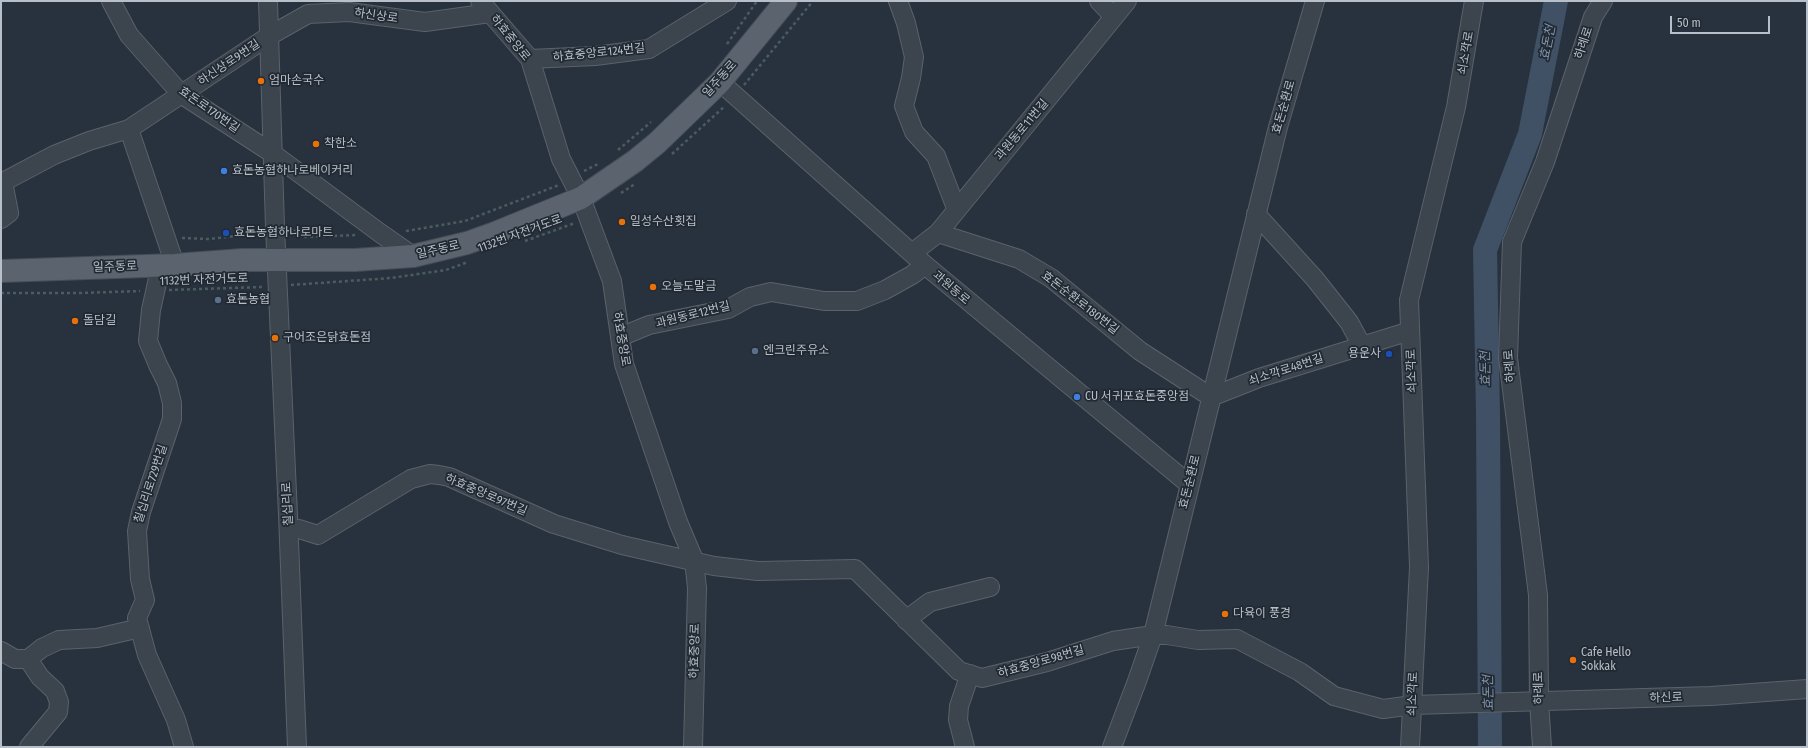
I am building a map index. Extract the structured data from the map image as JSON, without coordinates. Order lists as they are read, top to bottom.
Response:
{
  "streets": {
    "main road": ["일주동로"],
    "street": [
      "하신상로",
      "하효중앙로",
      "하례로",
      "하효중앙로124번길",
      "쇠소깍로",
      "하신상로9번길",
      "효돈순환로",
      "효돈로170번길",
      "과원동로11번길",
      "과원동로",
      "효돈순환로180번길",
      "과원동로12번길",
      "쇠소깍로48번길",
      "칠십리로729번길",
      "하효중앙로97번길",
      "칠십리로",
      "하효중앙로98번길",
      "하신로"
    ],
    "path": ["1132번 자전거도로"]
  },
  "crossings": [
    ["하신상로", "하효중앙로"],
    ["하신상로", "하신상로9번길"],
    ["하효중앙로", "하효중앙로124번길"],
    ["하효중앙로", "일주동로"],
    ["하효중앙로", "1132번 자전거도로"],
    ["하효중앙로", "과원동로12번길"],
    ["하효중앙로", "하효중앙로97번길"],
    ["하효중앙로", "하효중앙로98번길"],
    ["하례로", "하신로"],
    ["쇠소깍로", "쇠소깍로48번길"],
    ["쇠소깍로", "하효중앙로98번길"],
    ["하신상로9번길", "효돈로170번길"],
    ["일주동로", "효돈로170번길"],
    ["일주동로", "1132번 자전거도로"],
    ["일주동로", "과원동로"],
    ["일주동로", "칠십리로729번길"],
    ["일주동로", "칠십리로"],
    ["효돈순환로", "과원동로"],
    ["효돈순환로", "효돈순환로180번길"],
    ["효돈순환로", "쇠소깍로48번길"],
    ["효돈순환로", "하효중앙로98번길"],
    ["과원동로11번길", "과원동로"],
    ["과원동로11번길", "효돈순환로180번길"],
    ["과원동로11번길", "과원동로12번길"],
    ["1132번 자전거도로", "칠십리로"],
    ["과원동로", "과원동로12번길"],
    ["효돈순환로180번길", "쇠소깍로48번길"],
    ["하효중앙로97번길", "칠십리로"],
    ["하효중앙로97번길", "하효중앙로98번길"],
    ["하효중앙로98번길", "하신로"]
  ],
  "water": ["효돈천"],
  "places": [
    "엄마손국수",
    "착한소",
    "효돈농협하나로베이커리",
    "일성수산횟집",
    "효돈농협하나로마트",
    "오늘도말금",
    "효돈농협",
    "돌담길",
    "구어조은닭효돈점",
    "엔크린주유소",
    "용운사",
    "CU 서귀포효돈중앙점",
    "다육이 풍경",
    "Cafe Hello Sokkak"
  ],
  "scale_bar": "50 m"
}
